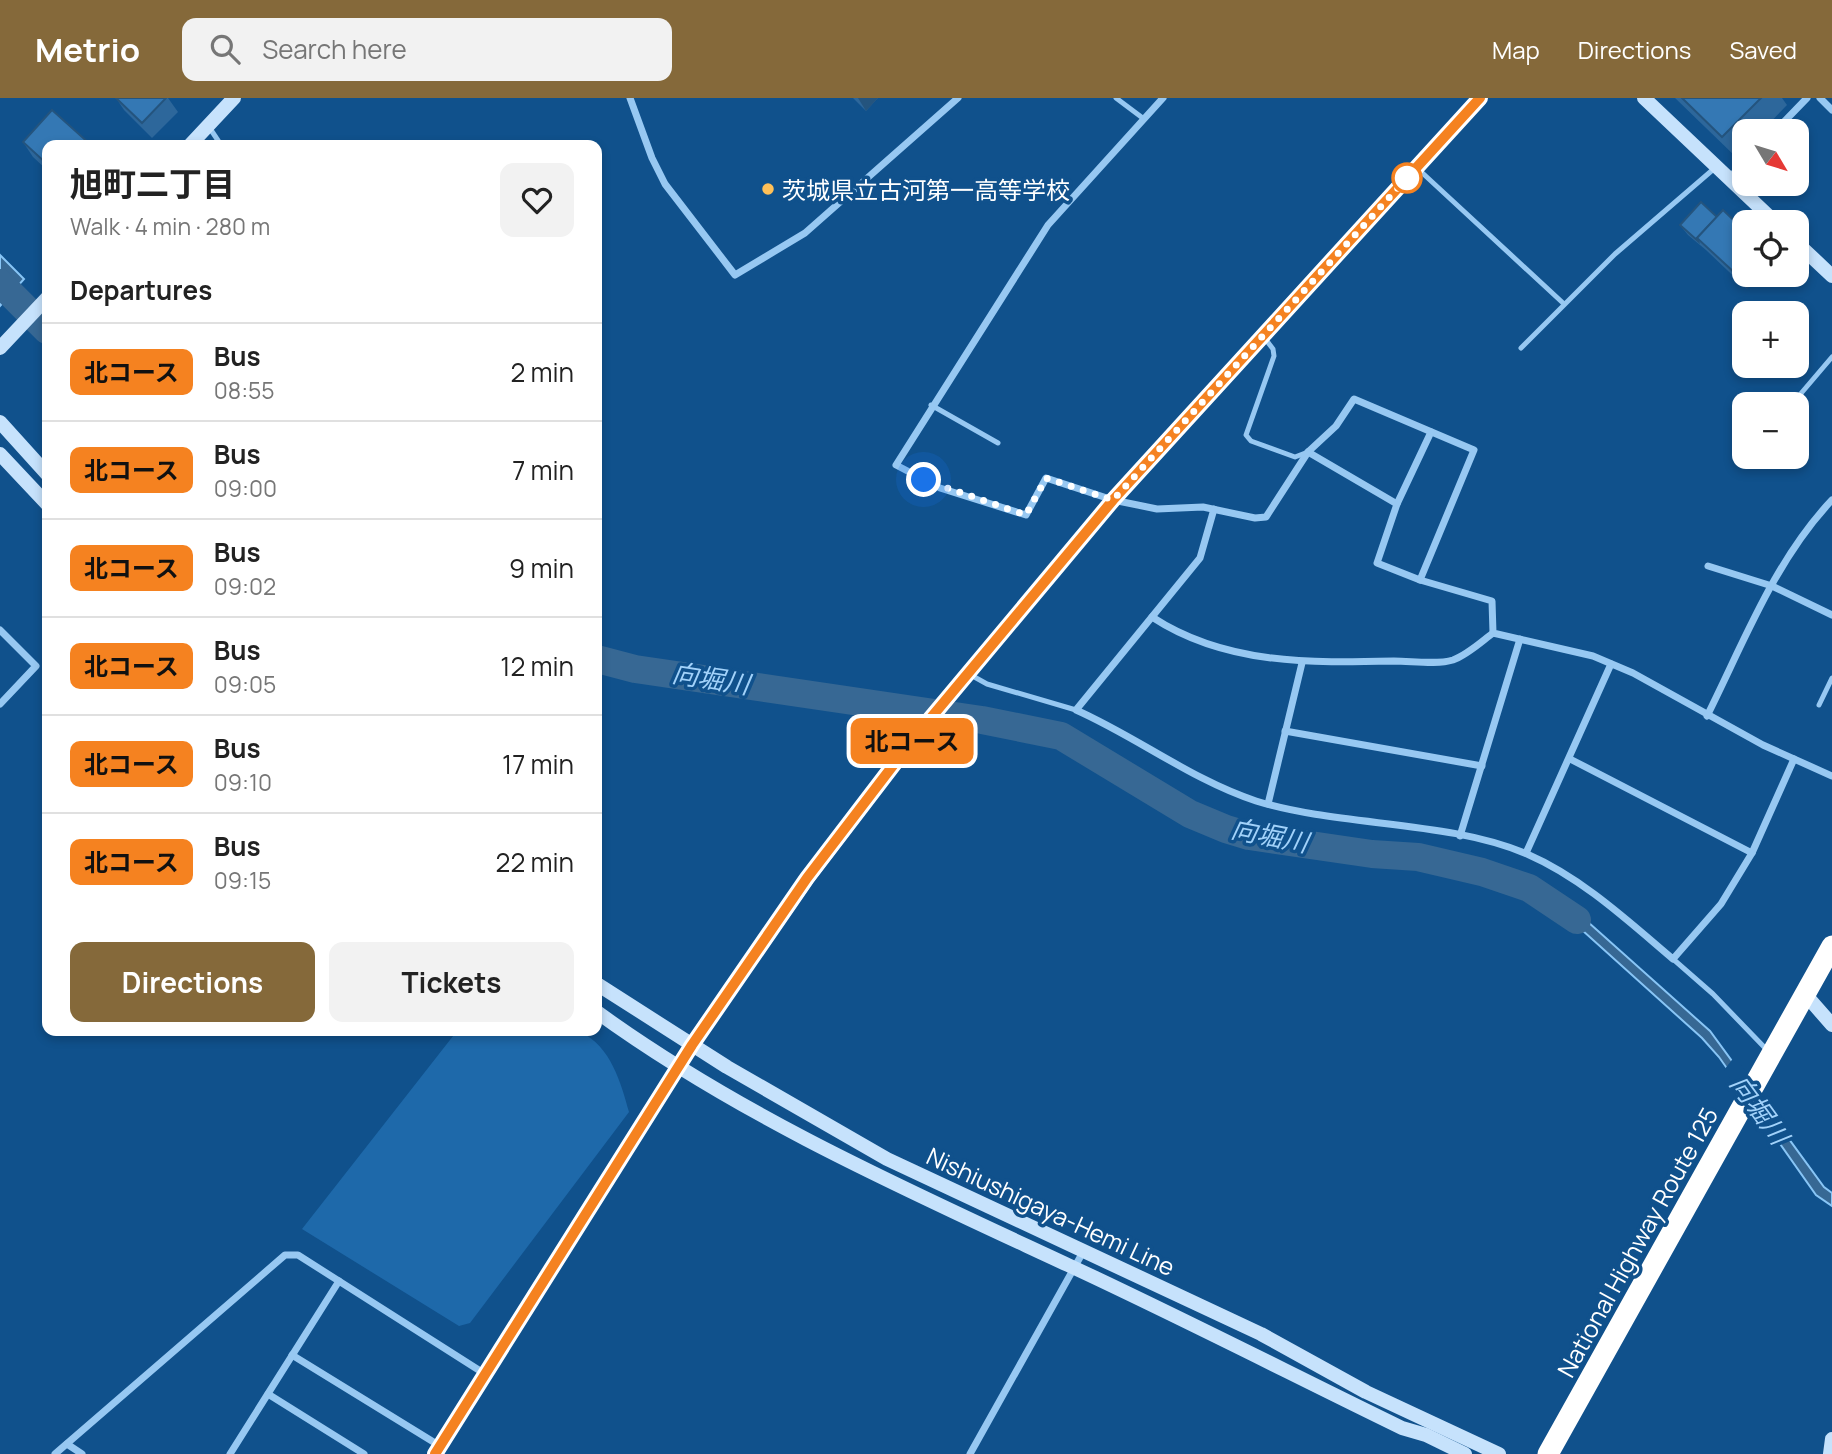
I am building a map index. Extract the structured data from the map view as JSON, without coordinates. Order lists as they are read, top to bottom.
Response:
{
  "streets": {
    "highway": ["National Highway Route 125"],
    "street": ["Nishiushigaya-Hemi Line"]
  },
  "water": ["向堀川"],
  "places": ["茨城県立古河第一高等学校"],
  "lines": ["bus line 北コース"],
  "north": "bottom right",
  "page": {
    "header": "Metrio",
    "search": "Search here",
    "nav": ["Map", "Directions", "Saved"],
    "on_map": "北コース",
    "map_buttons": ["+", "−"],
    "heading": [
      ["旭町二丁目", "Walk · 4 min · 280 m"],
      "Departures"
    ],
    "list": [
      {
        "mark": "北コース",
        "name": "Bus",
        "note": "08:55",
        "value": "2 min"
      },
      {
        "mark": "北コース",
        "name": "Bus",
        "note": "09:00",
        "value": "7 min"
      },
      {
        "mark": "北コース",
        "name": "Bus",
        "note": "09:02",
        "value": "9 min"
      },
      {
        "mark": "北コース",
        "name": "Bus",
        "note": "09:05",
        "value": "12 min"
      },
      {
        "mark": "北コース",
        "name": "Bus",
        "note": "09:10",
        "value": "17 min"
      },
      {
        "mark": "北コース",
        "name": "Bus",
        "note": "09:15",
        "value": "22 min"
      }
    ],
    "buttons": ["Directions", "Tickets"]
  }
}
